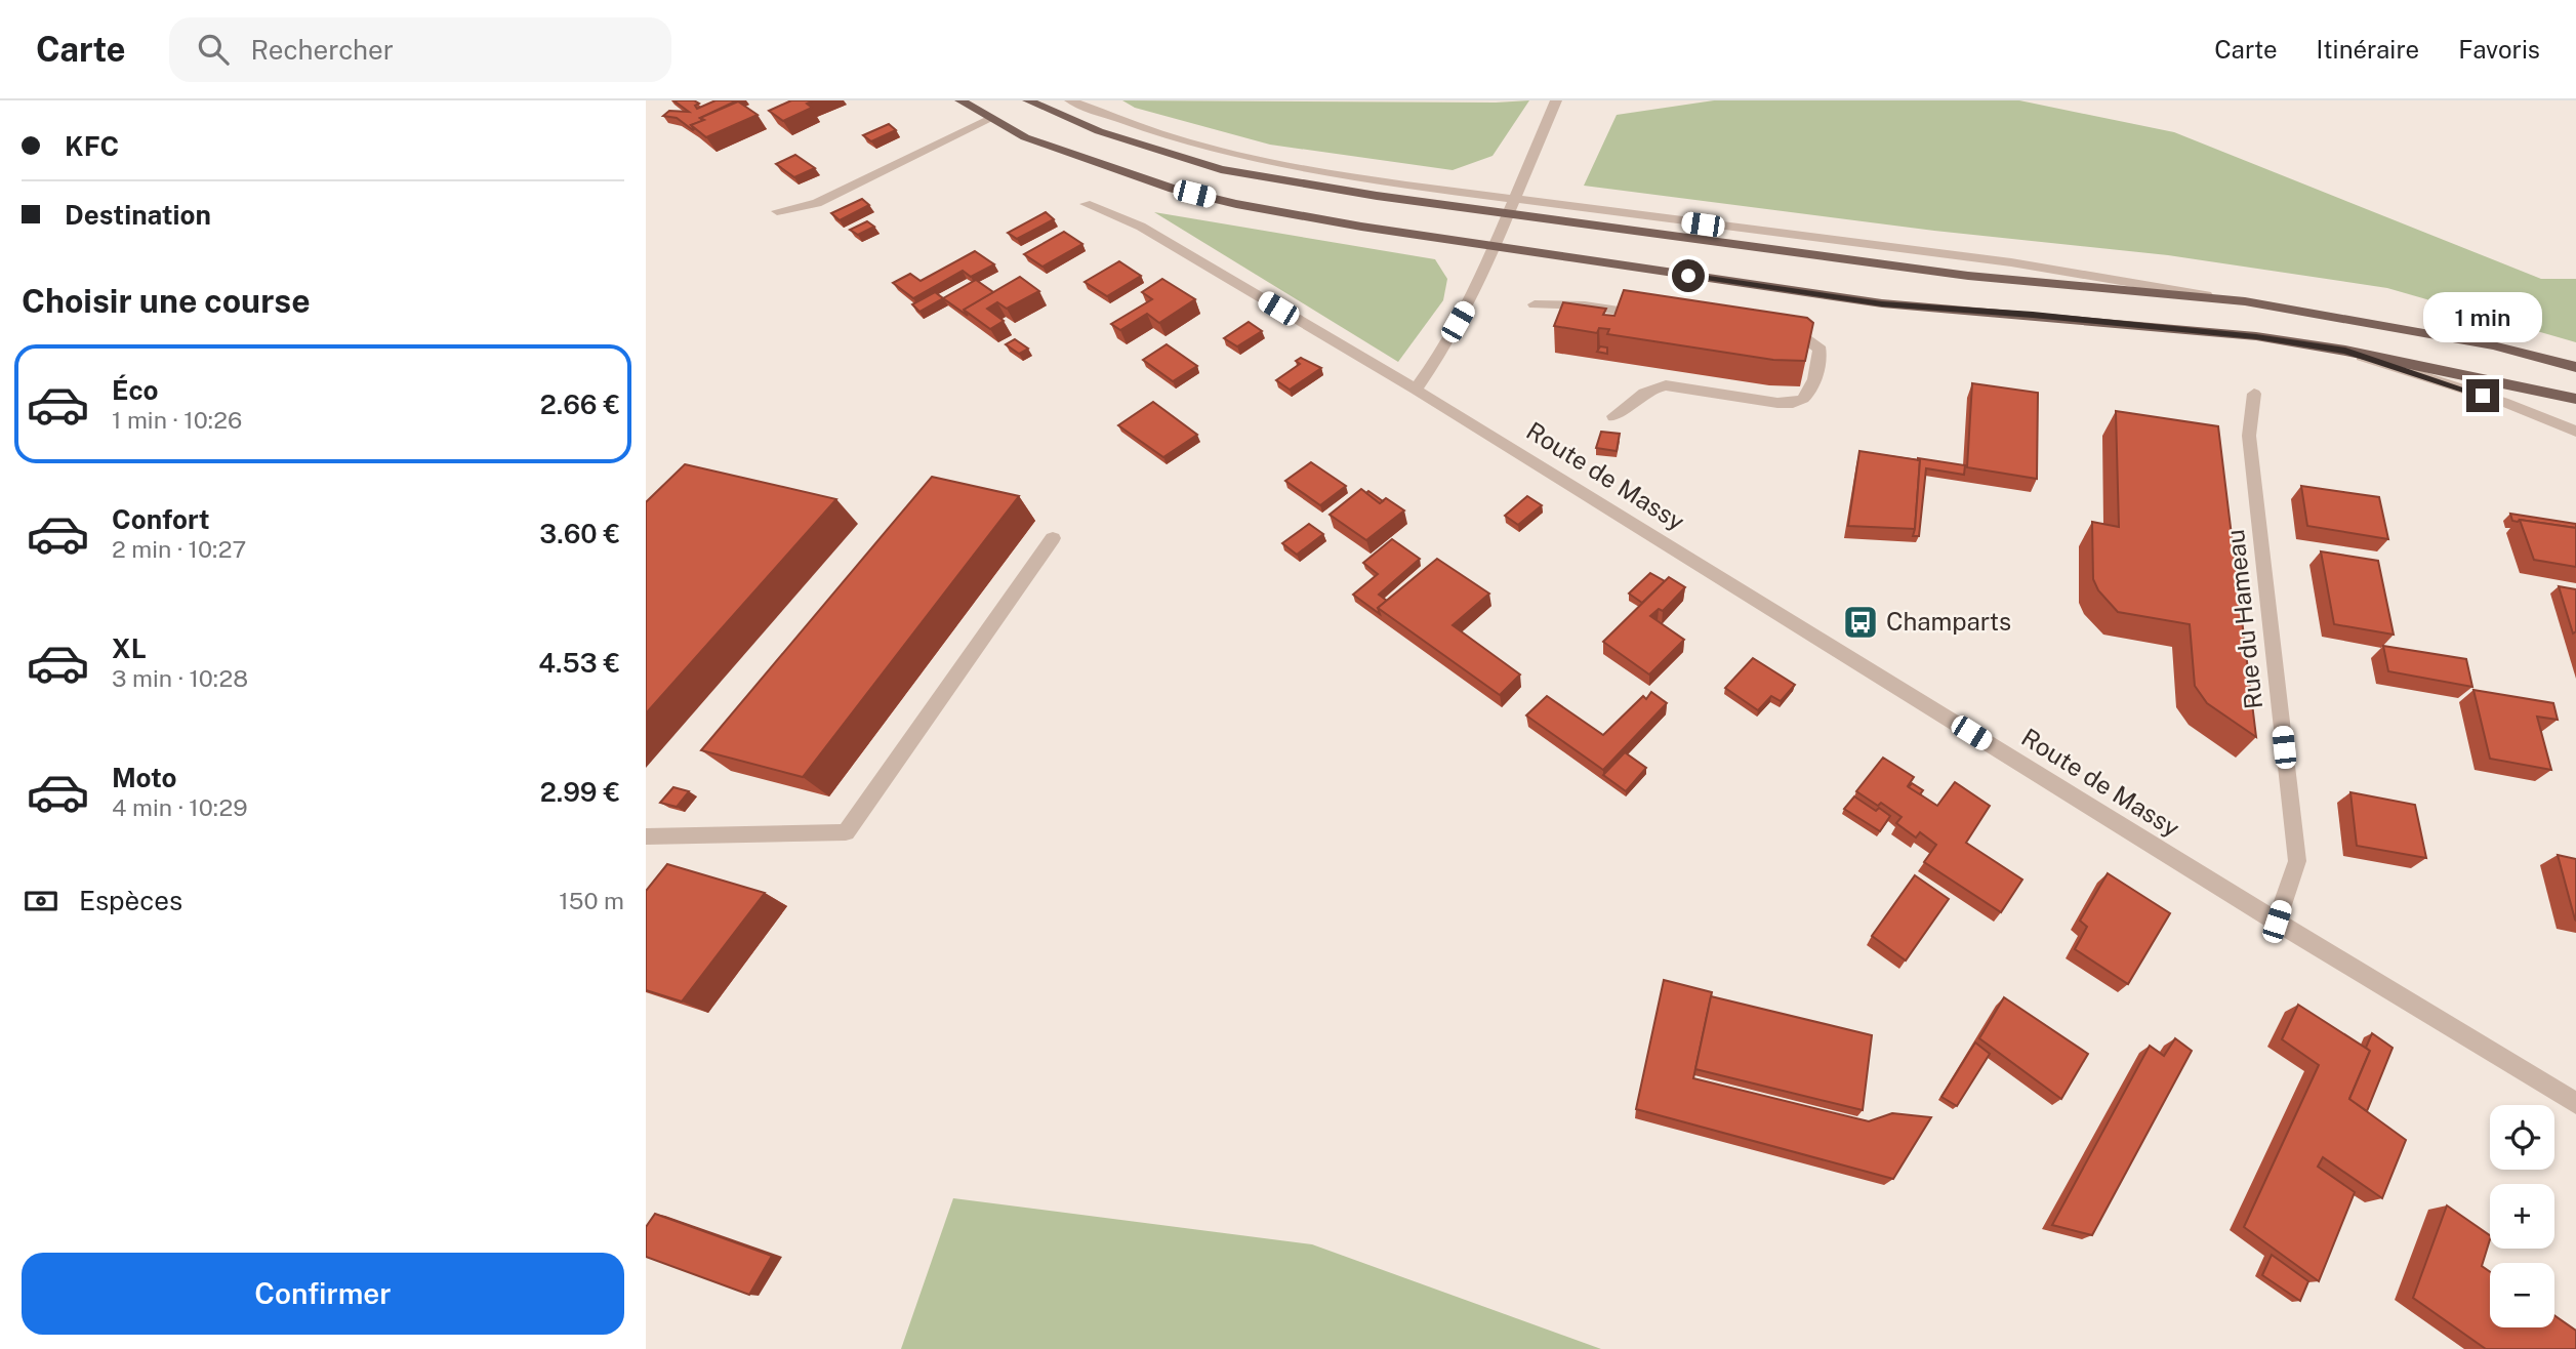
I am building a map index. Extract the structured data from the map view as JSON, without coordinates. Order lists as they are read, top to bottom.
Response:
{
  "streets": {
    "street": ["Route de Massy", "Rue du Hameau"]
  },
  "crossings": [
    ["Route de Massy", "Rue du Hameau"]
  ],
  "places": {
    "bus stop": ["Champarts"]
  },
  "page": {
    "header": "Carte",
    "search": "Rechercher",
    "nav": ["Carte", "Itinéraire", "Favoris"],
    "banner": ["KFC", "Destination"],
    "heading": "Choisir une course",
    "bubble": "1 min",
    "list": [
      {
        "name": "Éco",
        "note": "1 min · 10:26",
        "value": "2.66 €"
      },
      {
        "name": "Confort",
        "note": "2 min · 10:27",
        "value": "3.60 €"
      },
      {
        "name": "XL",
        "note": "3 min · 10:28",
        "value": "4.53 €"
      },
      {
        "name": "Moto",
        "note": "4 min · 10:29",
        "value": "2.99 €"
      }
    ],
    "pay": ["Espèces", "150 m"],
    "map_buttons": ["+", "−"],
    "buttons": "Confirmer"
  }
}
